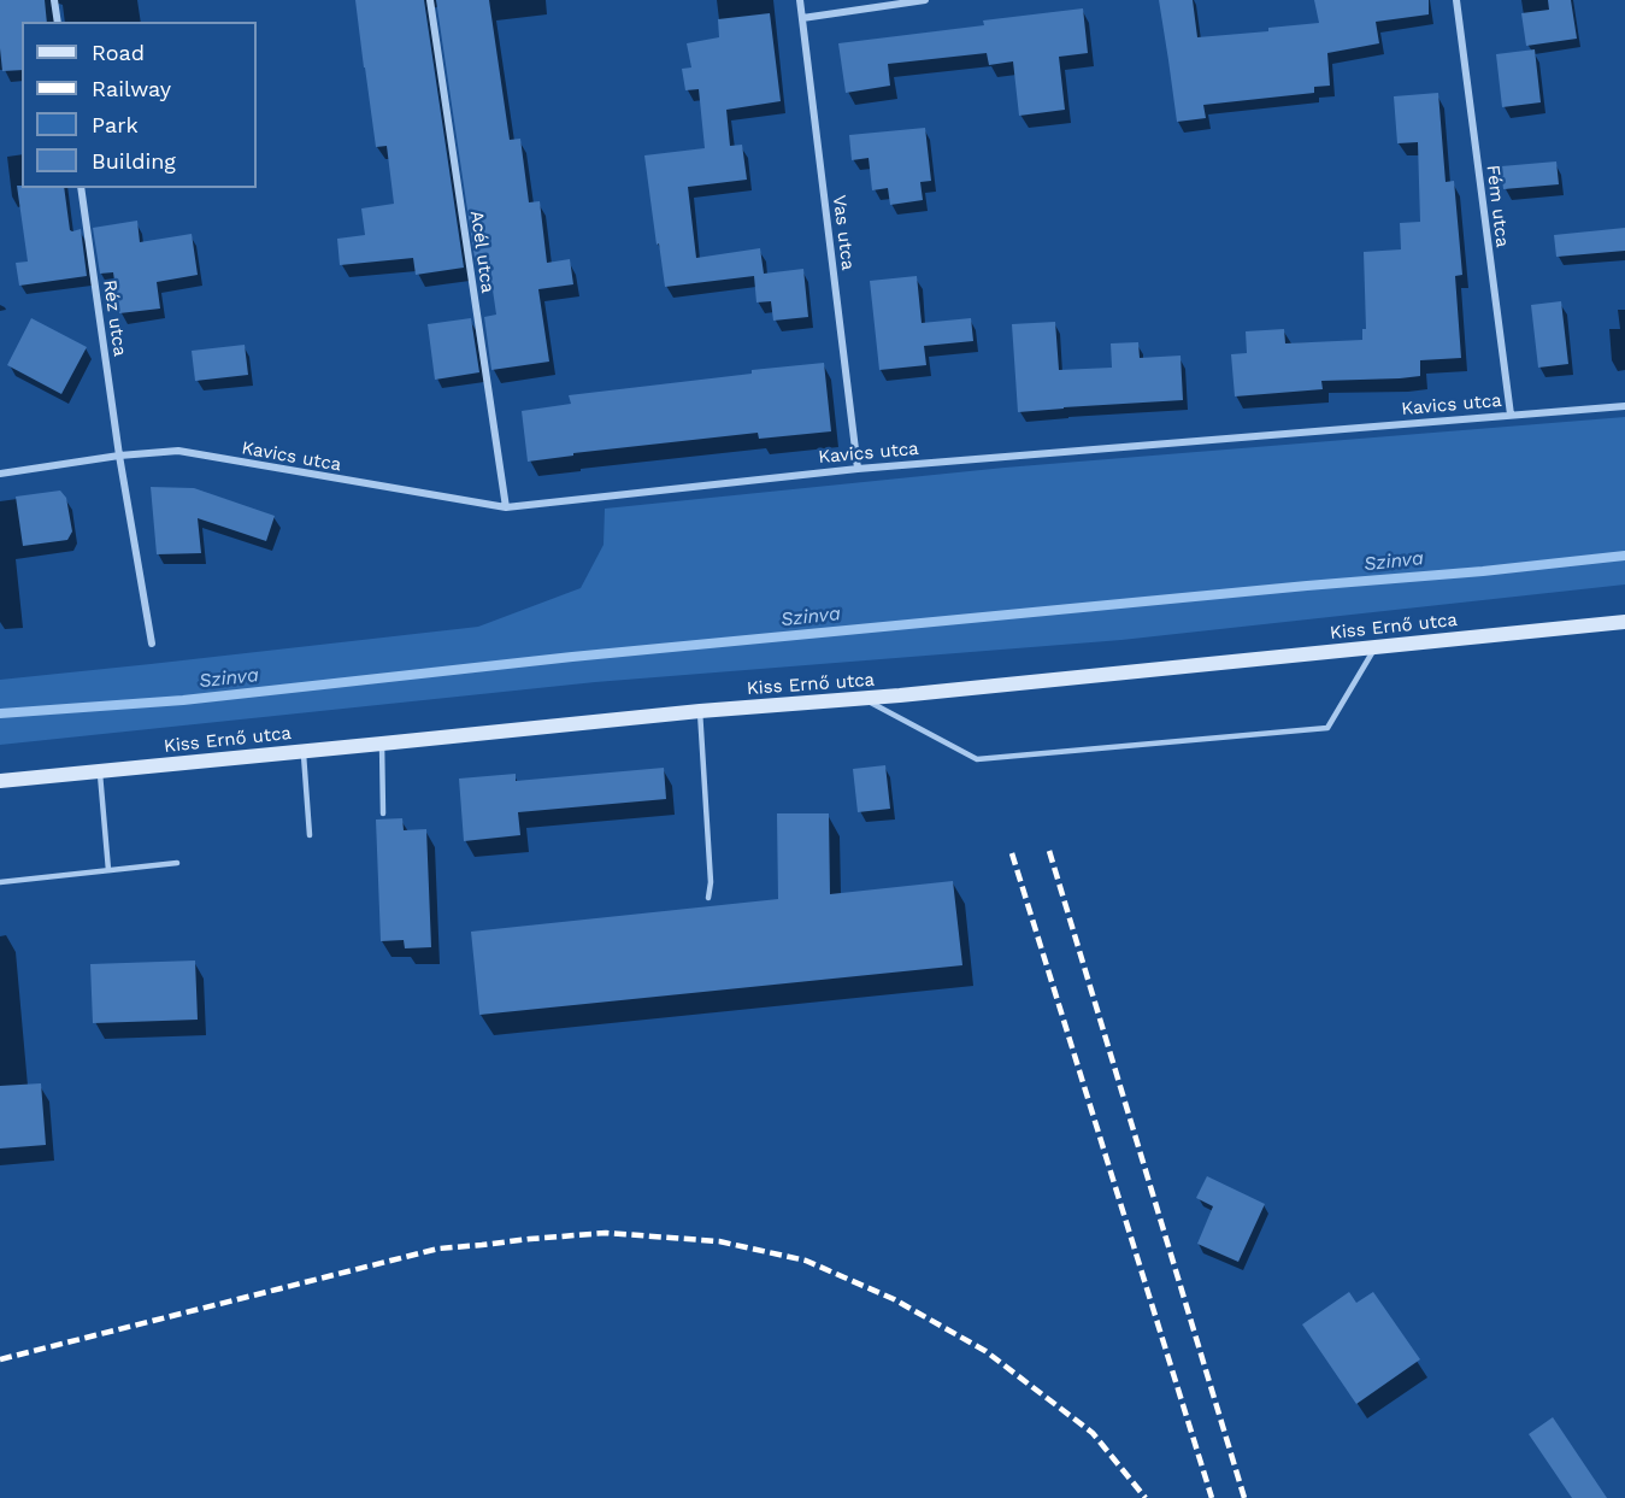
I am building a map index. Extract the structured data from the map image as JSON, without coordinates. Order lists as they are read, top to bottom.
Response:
{
  "streets": {
    "street": [
      "Fém utca",
      "Vas utca",
      "Acél utca",
      "Réz utca",
      "Kavics utca",
      "Kiss Ernő utca"
    ]
  },
  "crossings": [
    ["Fém utca", "Kavics utca"],
    ["Vas utca", "Kavics utca"],
    ["Acél utca", "Kavics utca"],
    ["Réz utca", "Kavics utca"]
  ],
  "water": ["Szinva"],
  "legend": [
    "Road",
    "Railway",
    "Park",
    "Building"
  ]
}
